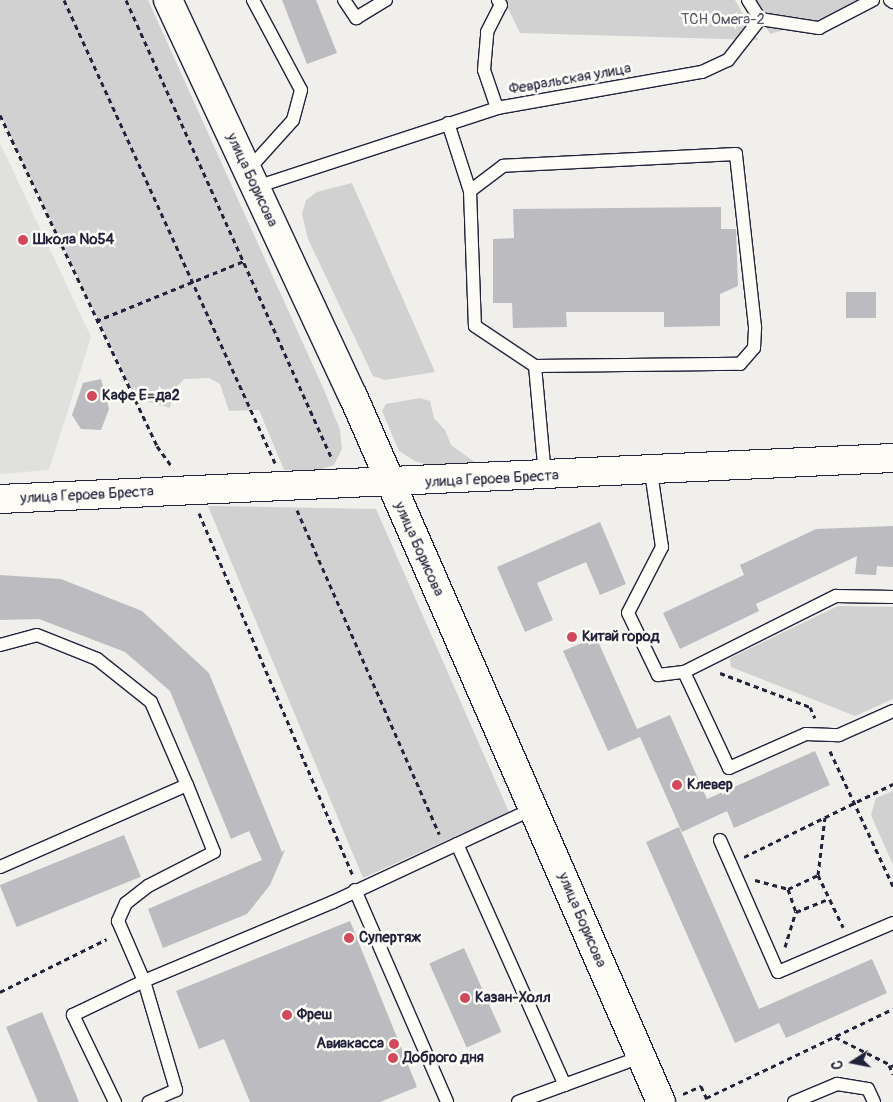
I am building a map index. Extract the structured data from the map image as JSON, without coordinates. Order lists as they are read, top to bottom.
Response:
{
  "streets": {
    "main road": ["улица Борисова", "улица Героев Бреста"],
    "lane": ["Февральская улица"]
  },
  "crossings": [
    ["Февральская улица", "улица Борисова"],
    ["улица Борисова", "улица Героев Бреста"]
  ],
  "parks": ["ТСН Омега-2"],
  "places": [
    "Школа №54",
    "Кафе Е=да2",
    "Китай город",
    "Клевер",
    "Супертяж",
    "Казан-Холл",
    "Фреш",
    "Авиакасса",
    "Доброго дня"
  ],
  "north": "left"
}
